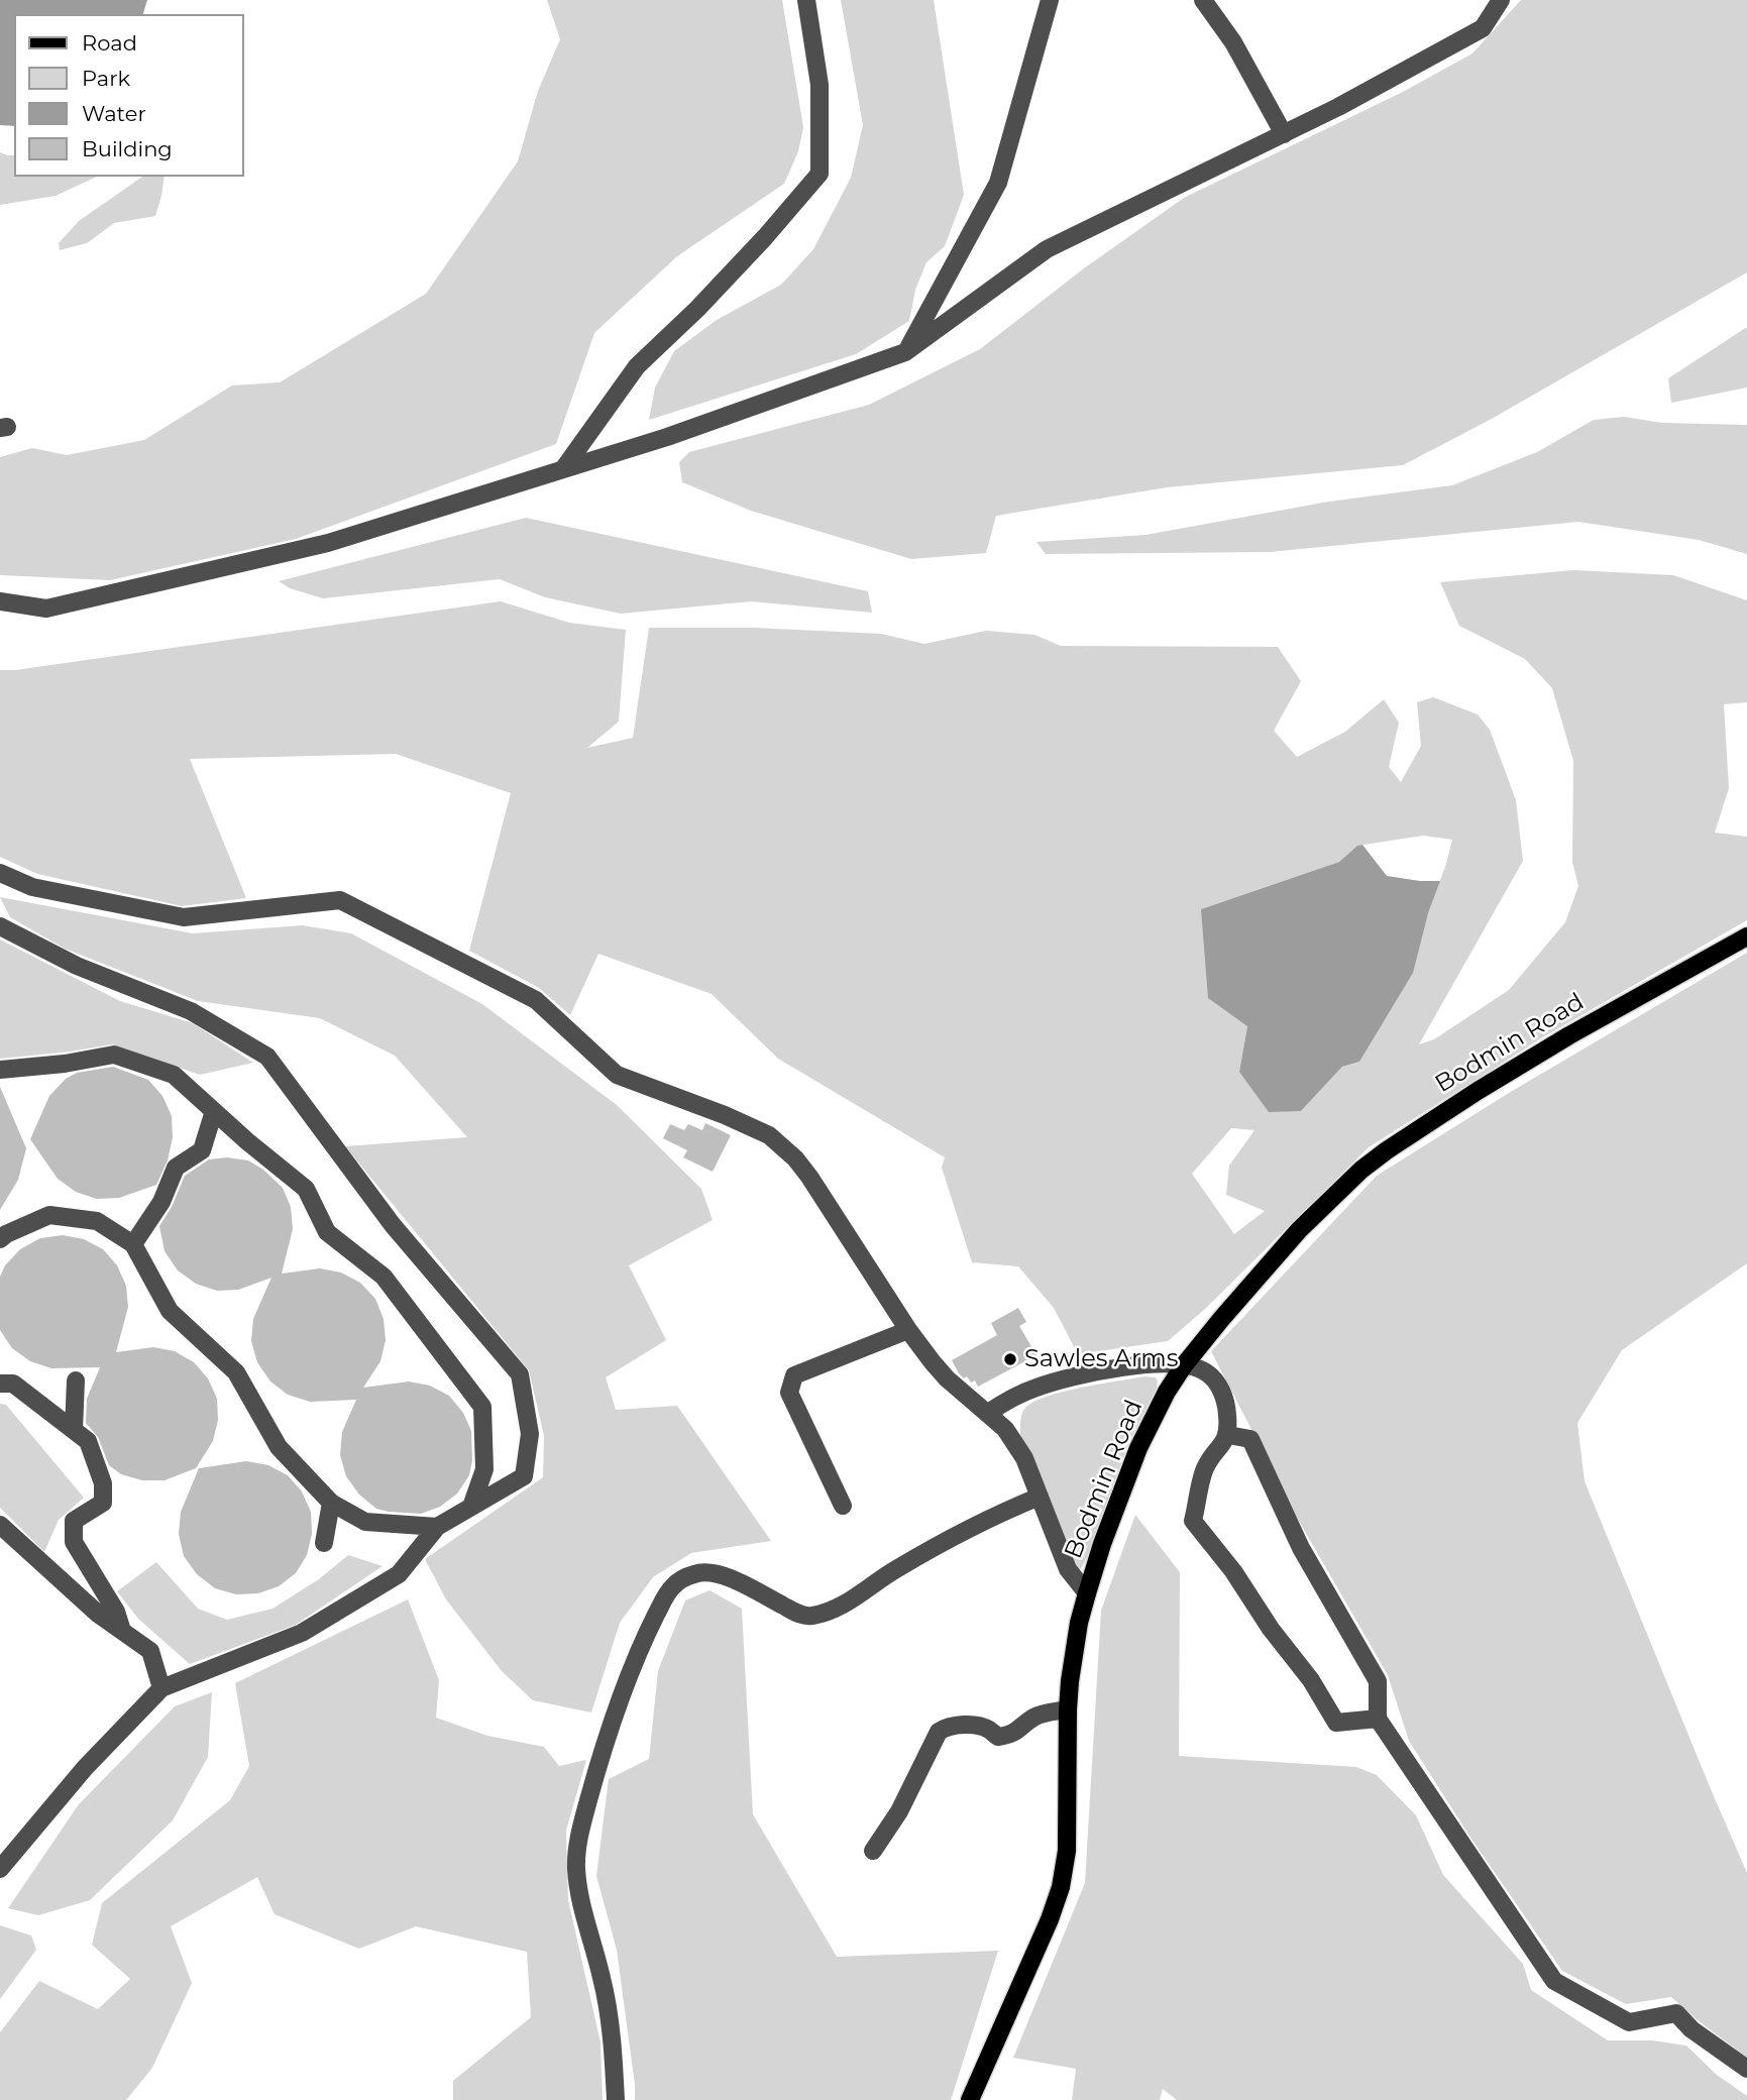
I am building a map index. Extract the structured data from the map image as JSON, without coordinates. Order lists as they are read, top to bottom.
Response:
{
  "streets": {
    "main road": ["Bodmin Road"]
  },
  "places": ["Sawles Arms"],
  "legend": [
    "Road",
    "Park",
    "Water",
    "Building"
  ]
}
